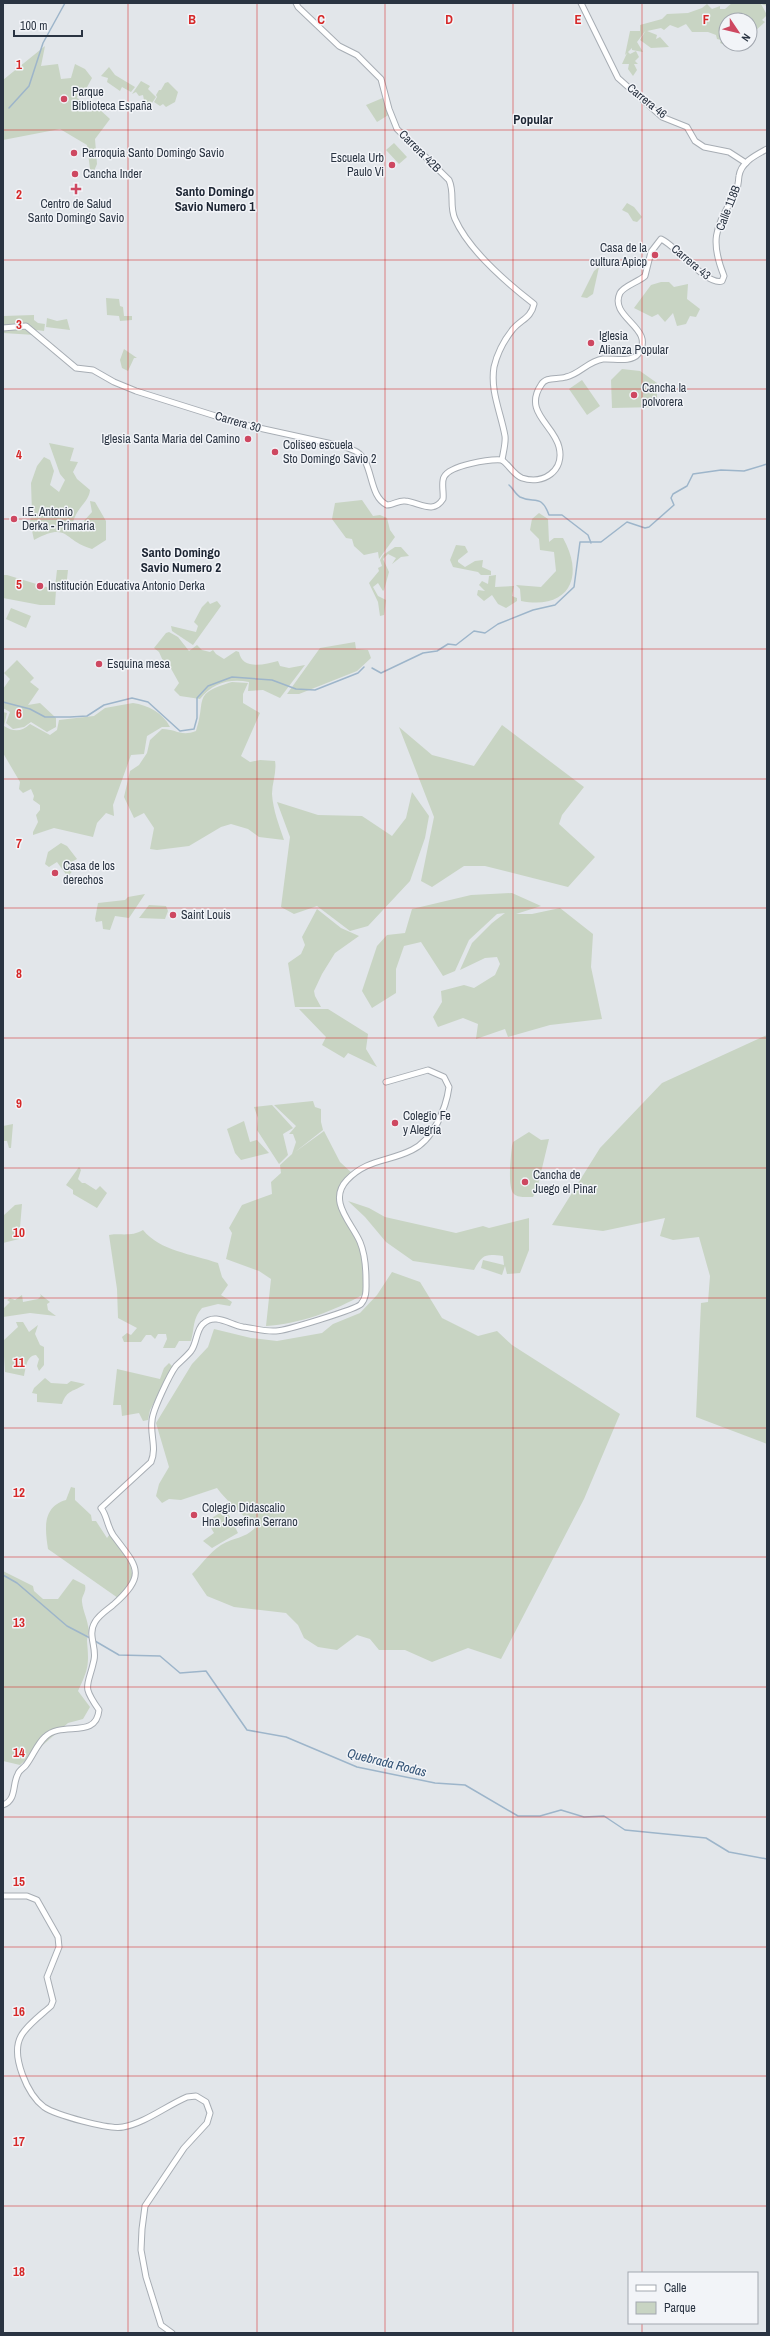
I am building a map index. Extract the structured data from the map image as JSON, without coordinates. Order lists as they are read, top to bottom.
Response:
{
  "streets": {
    "street": [
      "Carrera 46",
      "Carrera 42B",
      "Calle 118B",
      "Carrera 43",
      "Carrera 30"
    ]
  },
  "crossings": [
    ["Carrera 46", "Calle 118B"],
    ["Carrera 42B", "Carrera 43"],
    ["Carrera 42B", "Carrera 30"],
    ["Calle 118B", "Carrera 43"],
    ["Carrera 43", "Carrera 30"]
  ],
  "districts": ["Popular", "Santo Domingo Savio Numero 1", "Santo Domingo Savio Numero 2"],
  "water": ["Quebrada Rodas"],
  "places": {
    "other": [
      "Parque Biblioteca España",
      "Parroquia Santo Domingo Savio",
      "Escuela Urb Paulo Vi",
      "Cancha Inder",
      "Casa de la cultura Apicp",
      "Iglesia Alianza Popular",
      "Cancha la polvorera",
      "Iglesia Santa Maria del Camino",
      "Coliseo escuela Sto Domingo Savio 2",
      "I.E. Antonio Derka - Primaria",
      "Institución Educativa Antonio Derka",
      "Esquina mesa",
      "Casa de los derechos",
      "Saint Louis",
      "Colegio Fe y Alegría",
      "Cancha de Juego el Pinar",
      "Colegio Didascalio Hna Josefina Serrano"
    ],
    "health": ["Centro de Salud Santo Domingo Savio"]
  },
  "legend": ["Calle", "Parque"],
  "scale_bar": "100 m",
  "north": "bottom right",
  "grid": {
    "columns": [
      "B",
      "C",
      "D",
      "E",
      "F"
    ],
    "rows": [
      "1",
      "2",
      "3",
      "4",
      "5",
      "6",
      "7",
      "8",
      "9",
      "10",
      "11",
      "12",
      "13",
      "14",
      "15",
      "16",
      "17",
      "18"
    ]
  }
}
